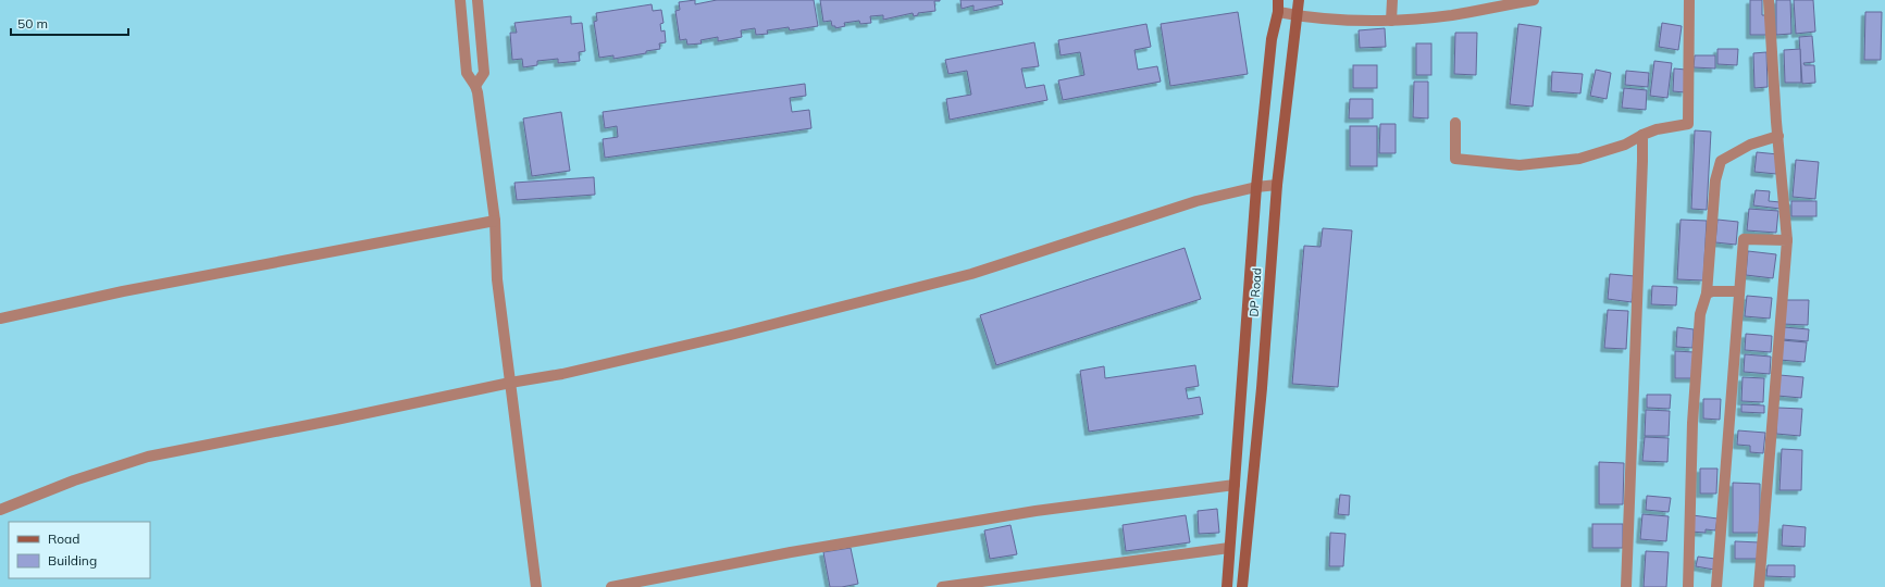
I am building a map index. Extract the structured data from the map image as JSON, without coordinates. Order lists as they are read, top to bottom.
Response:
{
  "streets": {
    "street": ["DP Road"]
  },
  "legend": ["Road", "Building"],
  "scale_bar": "50 m"
}
